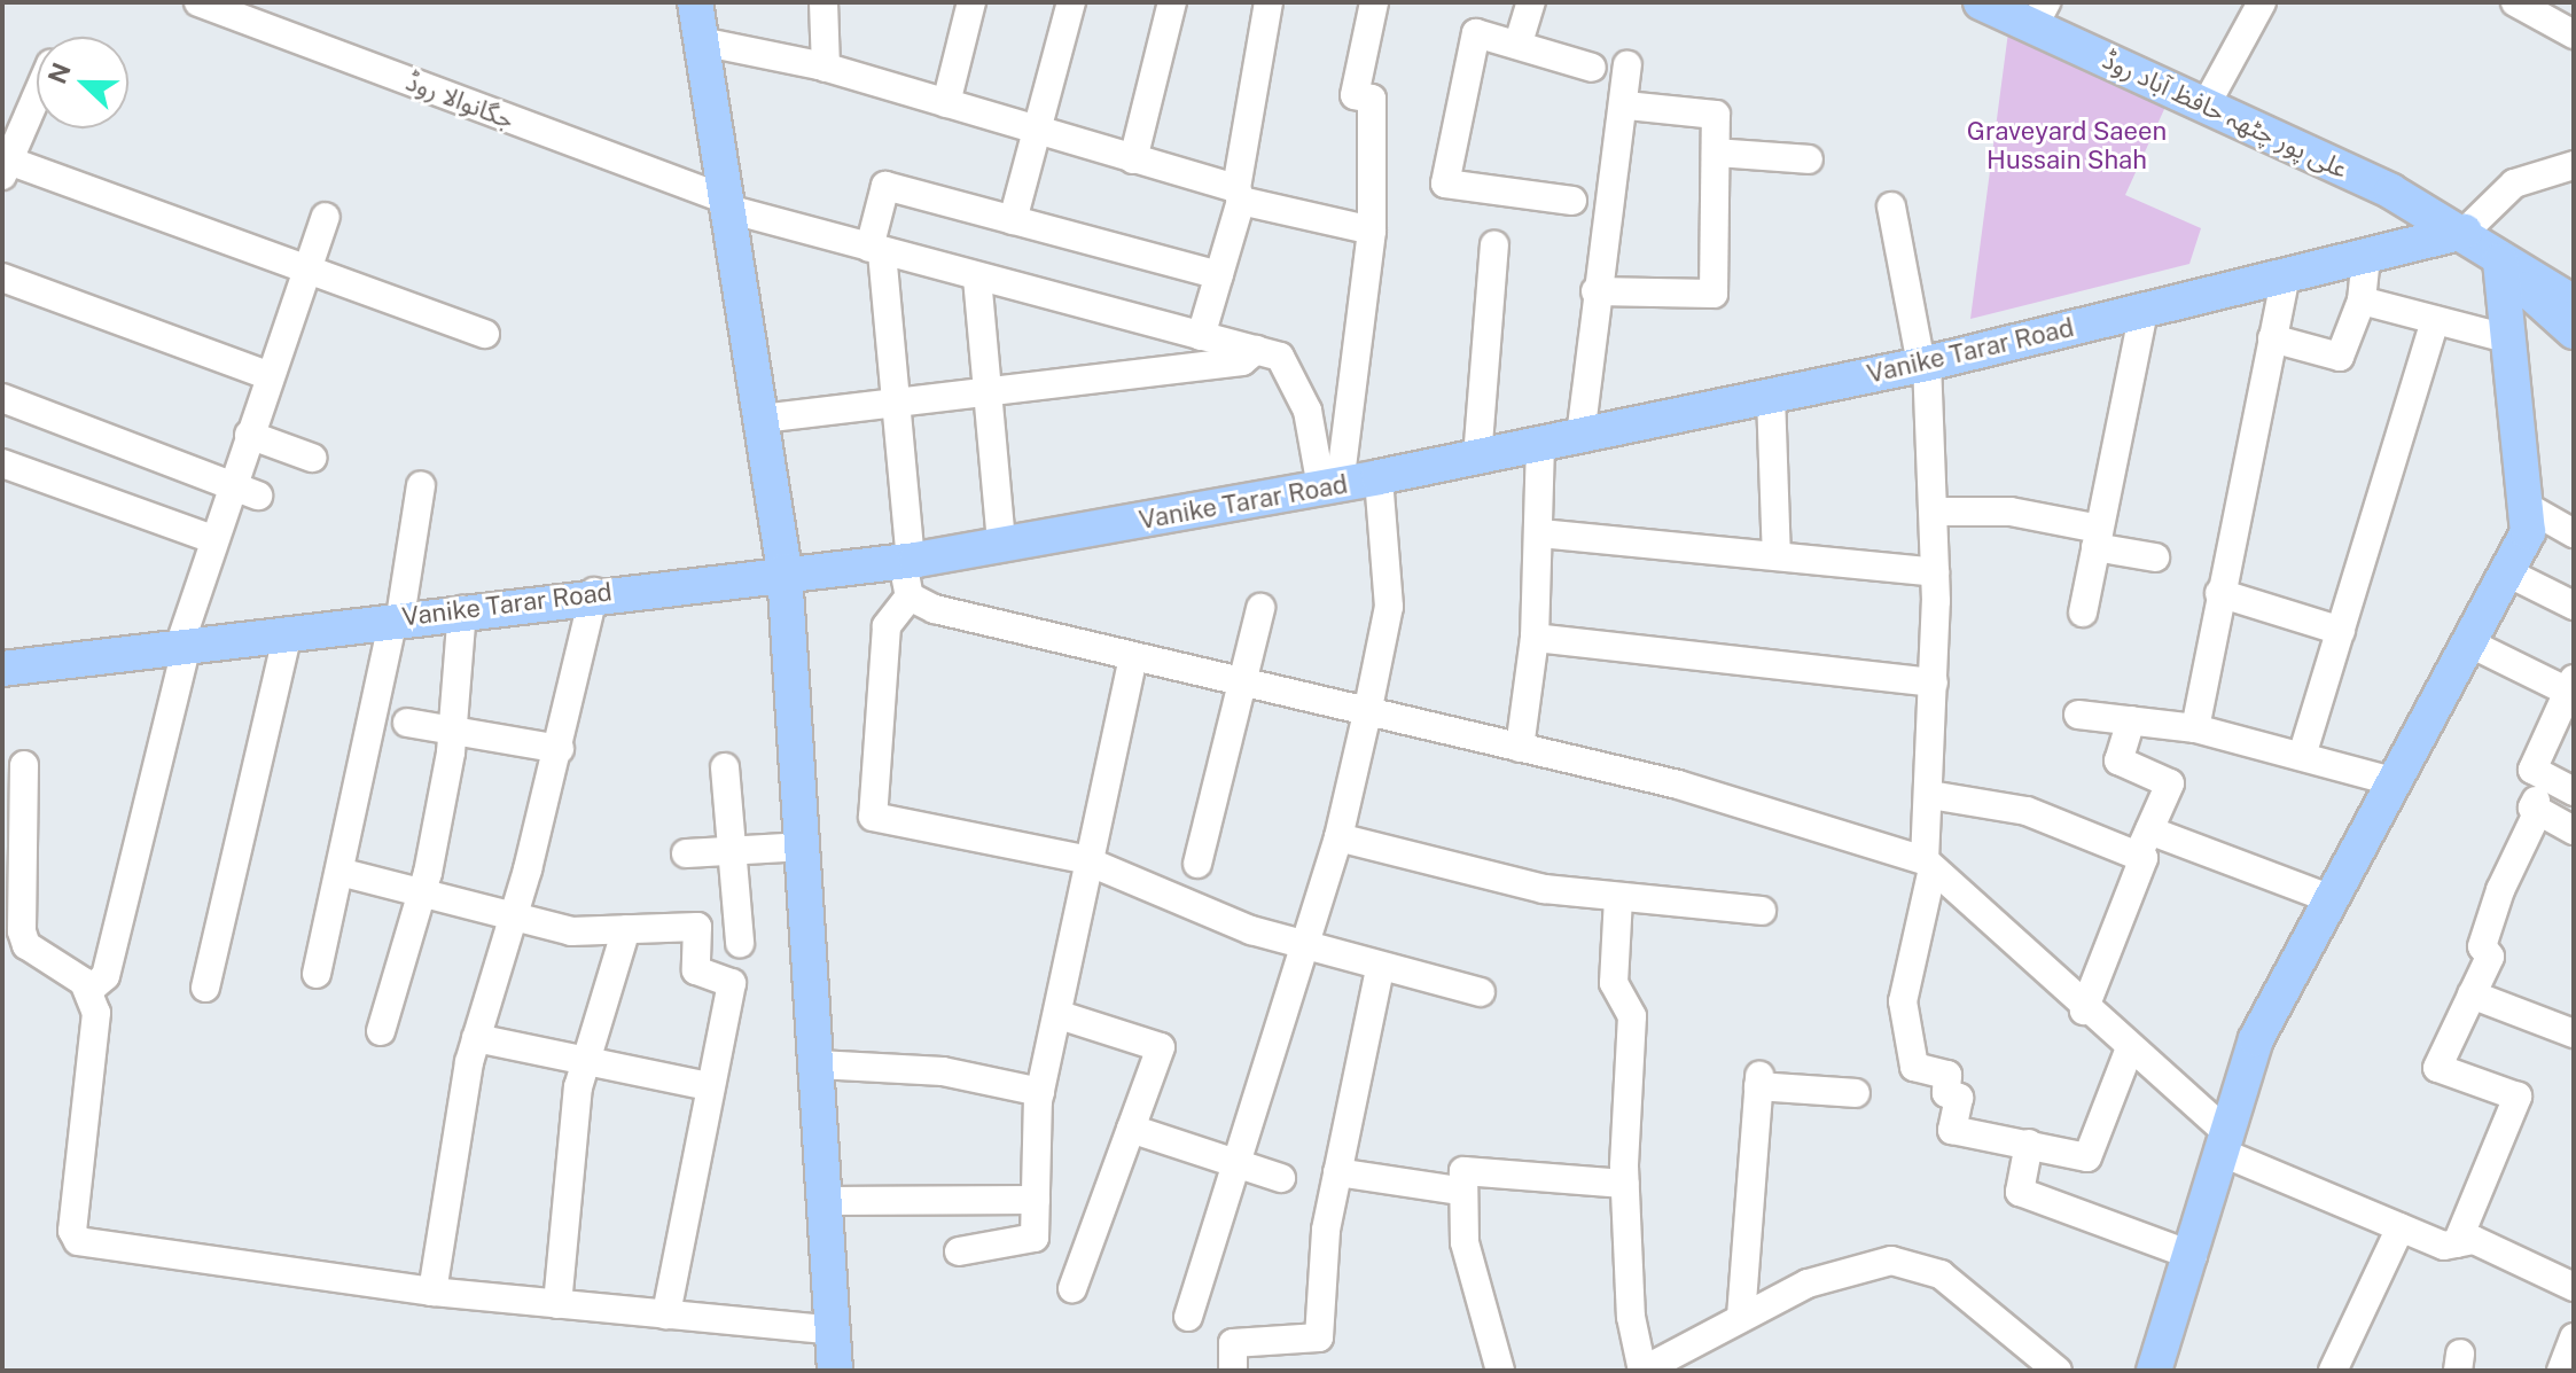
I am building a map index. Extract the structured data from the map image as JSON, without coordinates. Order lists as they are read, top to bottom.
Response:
{
  "streets": {
    "main road": ["علی پور چٹھہ حافظ آباد روڈ", "Vanike Tarar Road"],
    "street": ["جگانوالا روڈ"]
  },
  "crossings": [
    ["علی پور چٹھہ حافظ آباد روڈ", "Vanike Tarar Road"]
  ],
  "parks": ["Graveyard Saeen Hussain Shah"],
  "north": "left"
}
